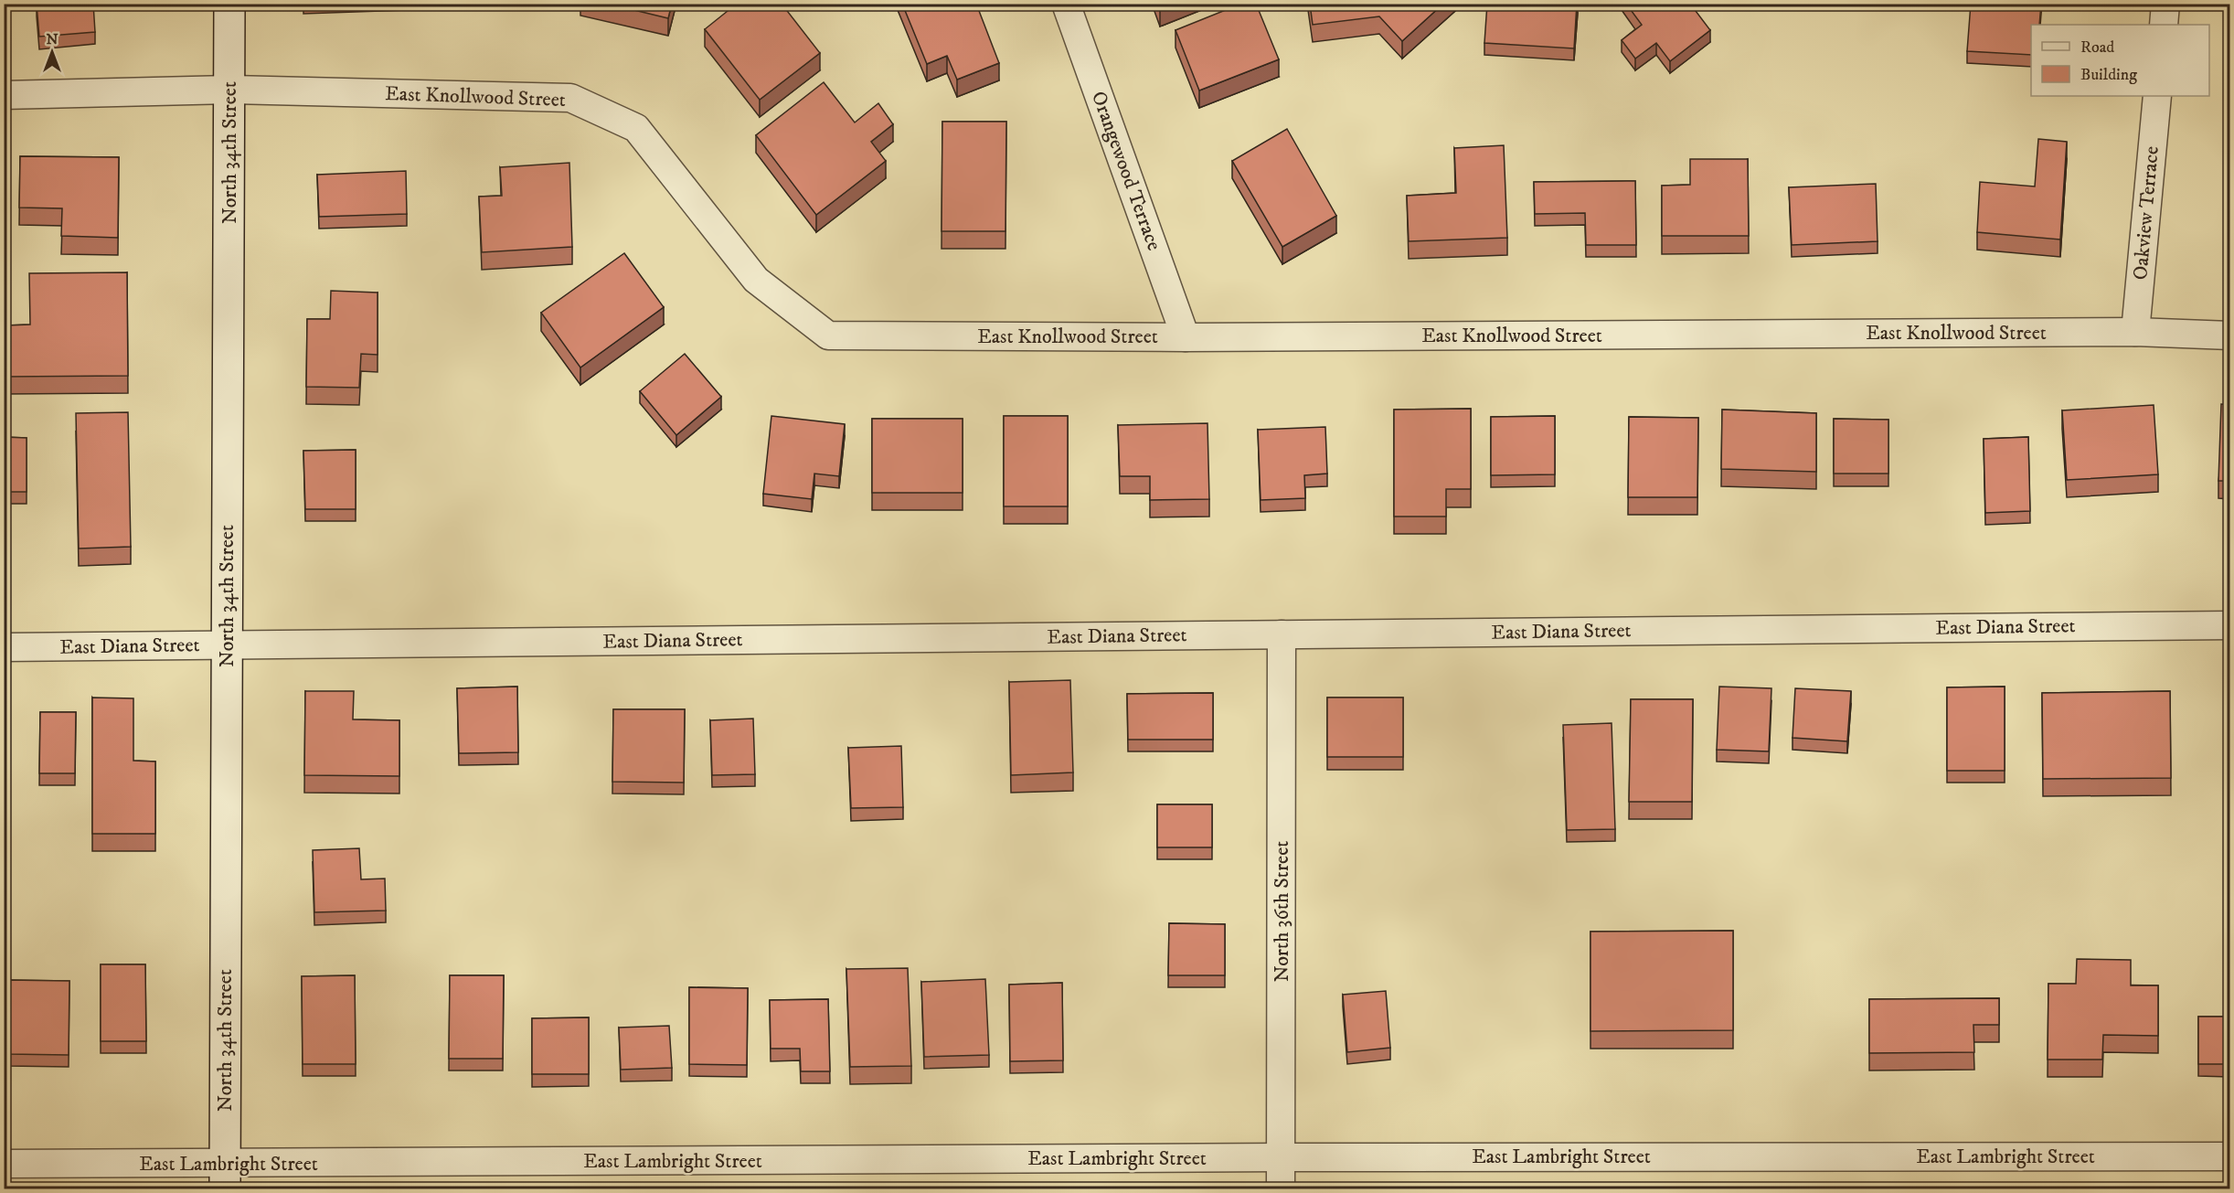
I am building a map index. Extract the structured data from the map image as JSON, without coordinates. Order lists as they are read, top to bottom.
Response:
{
  "streets": {
    "street": [
      "East Knollwood Street",
      "North 34th Street",
      "Orangewood Terrace",
      "Oakview Terrace",
      "East Diana Street",
      "North 36th Street",
      "East Lambright Street"
    ]
  },
  "crossings": [
    ["East Knollwood Street", "North 34th Street"],
    ["East Knollwood Street", "Orangewood Terrace"],
    ["East Knollwood Street", "Oakview Terrace"],
    ["North 34th Street", "East Diana Street"],
    ["North 34th Street", "East Lambright Street"],
    ["East Diana Street", "North 36th Street"],
    ["North 36th Street", "East Lambright Street"]
  ],
  "legend": ["Road", "Building"],
  "north": "top"
}
